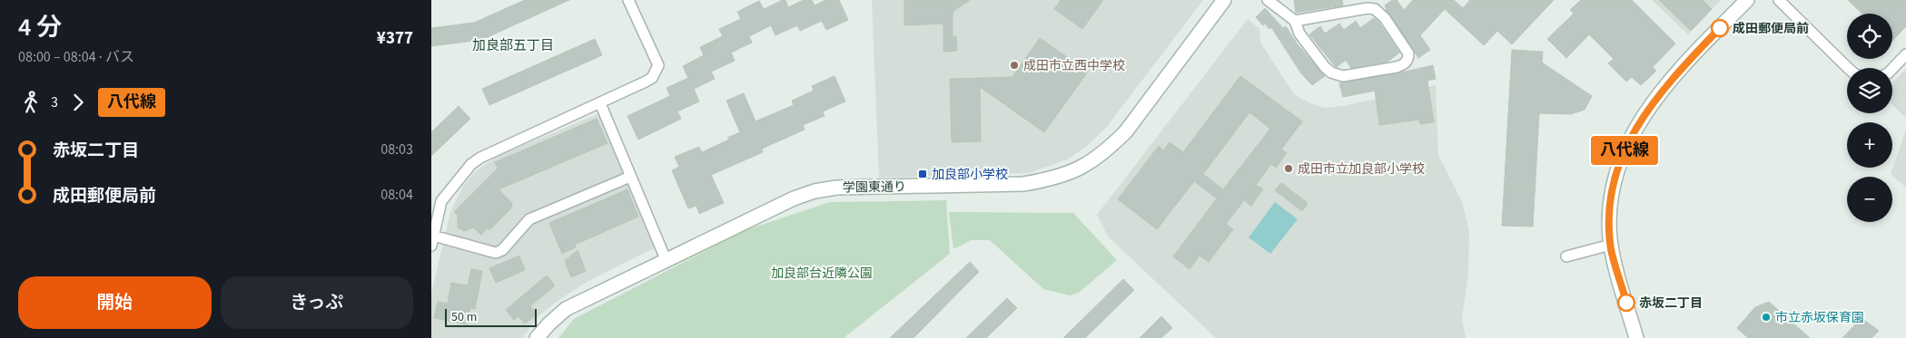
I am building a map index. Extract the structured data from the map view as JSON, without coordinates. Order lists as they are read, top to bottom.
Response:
{
  "streets": {
    "street": ["学園東通り"]
  },
  "districts": ["加良部五丁目"],
  "parks": ["加良部台近隣公園"],
  "places": {
    "other": [
      "成田郵便局前",
      "成田市立西中学校",
      "成田市立加良部小学校",
      "赤坂二丁目",
      "市立赤坂保育園"
    ],
    "transit": ["加良部小学校"]
  },
  "lines": ["bus line 八代線"],
  "scale_bar": "50 m",
  "page": {
    "heading": ["4 分", "08:00 – 08:04 · バス", "¥377"],
    "on_map": "八代線",
    "map_buttons": ["+", "−"],
    "legs": ["3", "八代線"],
    "list": [
      {
        "name": "赤坂二丁目",
        "value": "08:03"
      },
      {
        "name": "成田郵便局前",
        "value": "08:04"
      }
    ],
    "buttons": ["開始", "きっぷ"],
    "scale": "50 m"
  }
}
